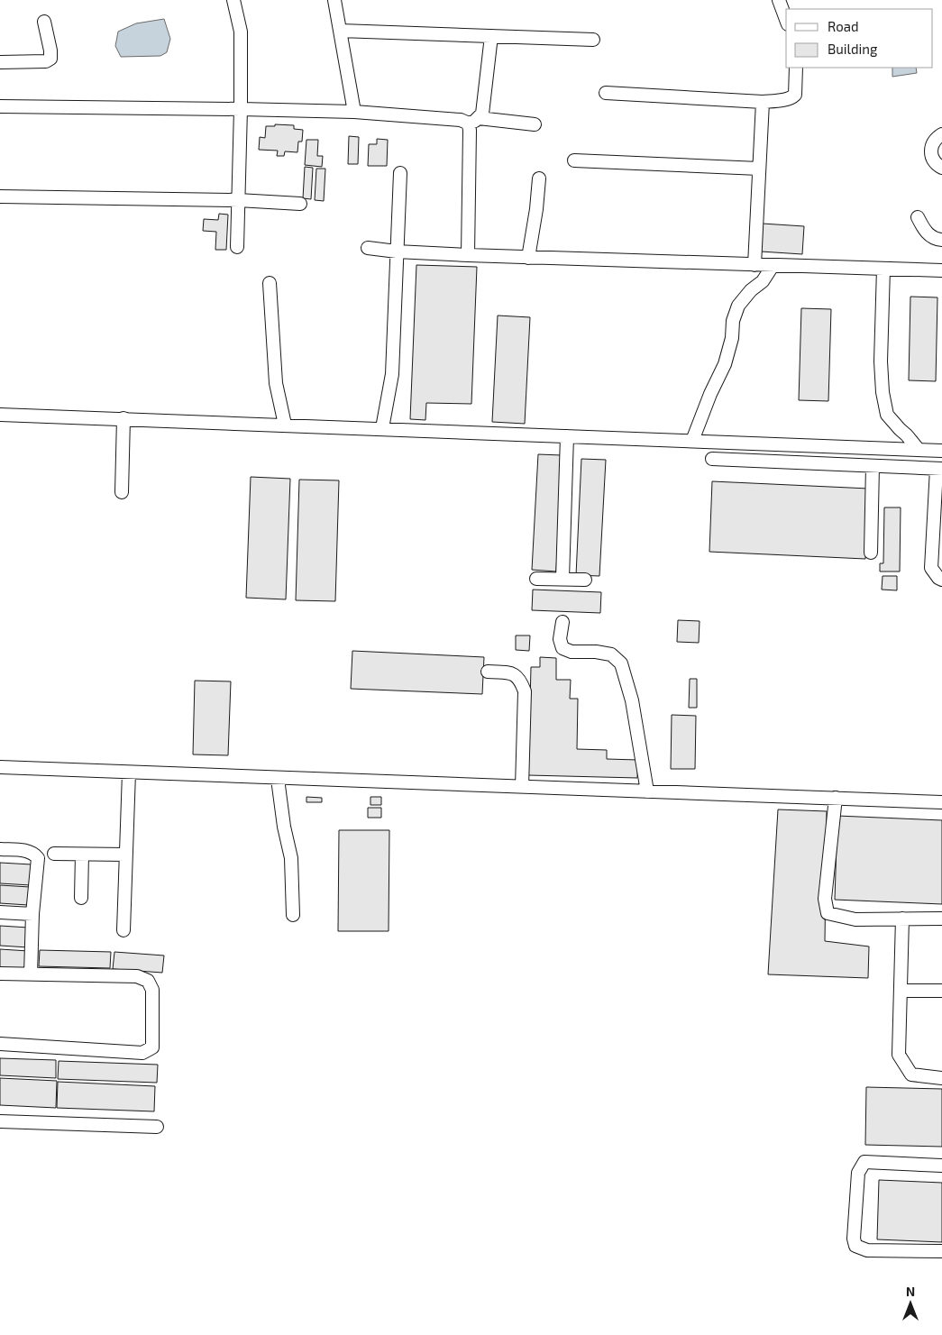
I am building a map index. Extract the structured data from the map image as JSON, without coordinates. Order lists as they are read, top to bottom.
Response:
{
  "legend": ["Road", "Building"],
  "north": "top"
}
